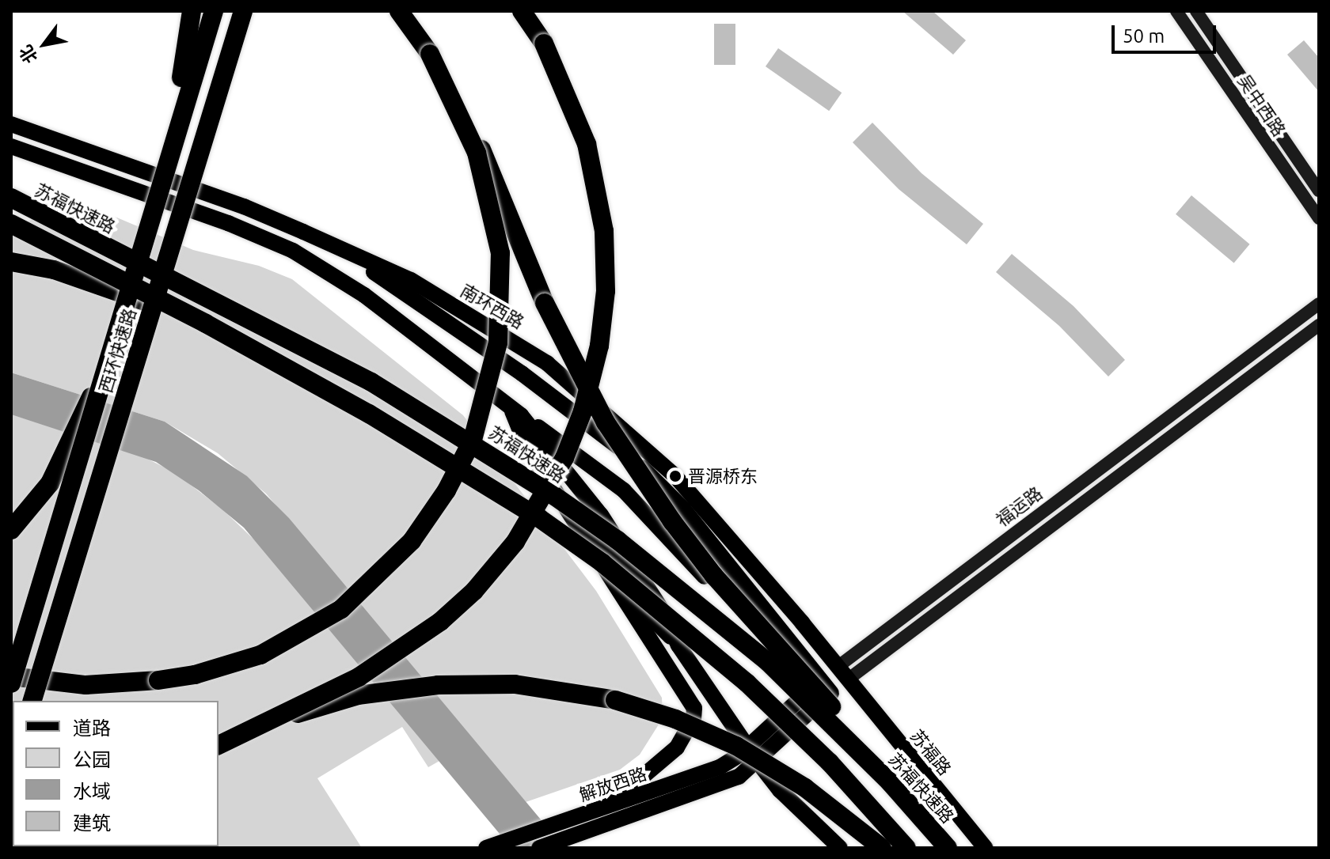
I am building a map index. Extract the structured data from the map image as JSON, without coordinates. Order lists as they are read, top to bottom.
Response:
{
  "streets": {
    "highway": ["苏福快速路", "西环快速路"],
    "main road": [
      "吴中西路",
      "南环西路",
      "福运路",
      "苏福路",
      "解放西路"
    ]
  },
  "crossings": [
    ["南环西路", "福运路"],
    ["南环西路", "苏福路"],
    ["福运路", "苏福路"],
    ["福运路", "解放西路"]
  ],
  "places": ["晋源桥东"],
  "legend": [
    "道路",
    "公园",
    "水域",
    "建筑"
  ],
  "scale_bar": "50 m",
  "north": "bottom left"
}
